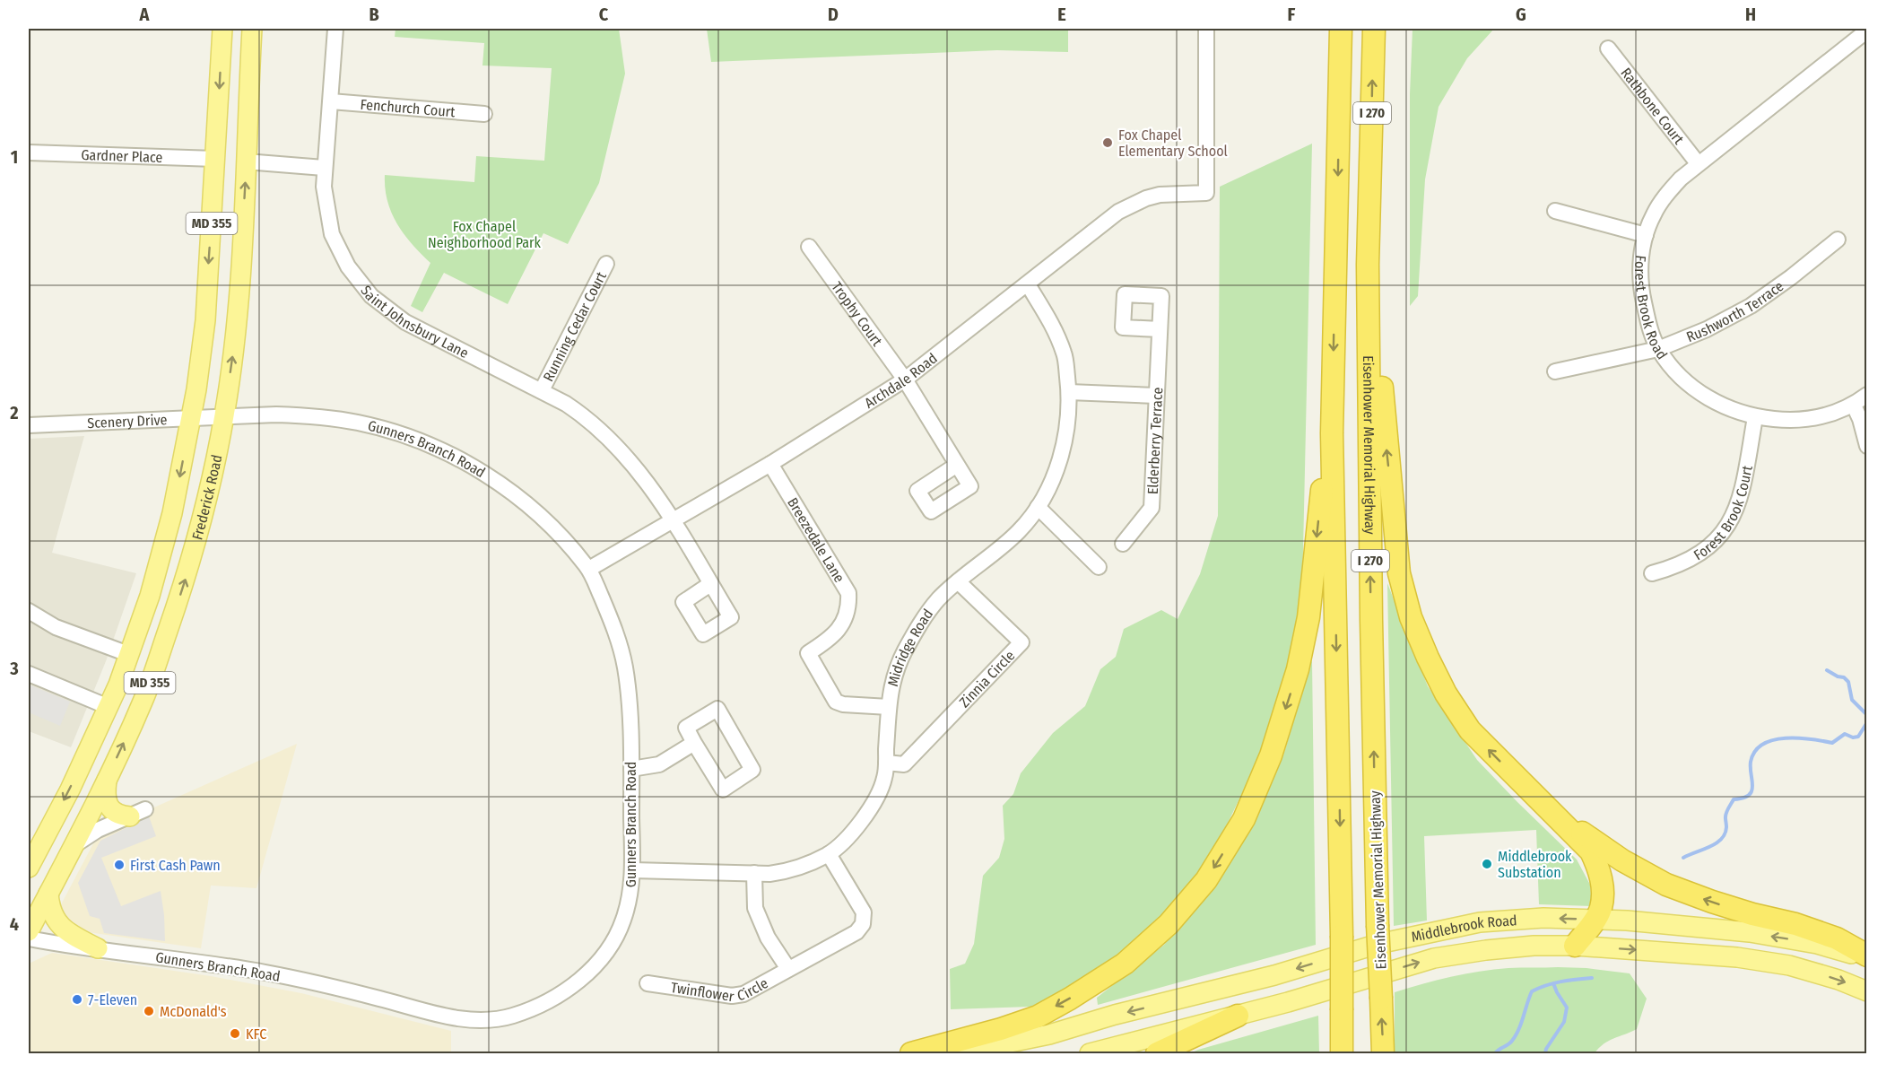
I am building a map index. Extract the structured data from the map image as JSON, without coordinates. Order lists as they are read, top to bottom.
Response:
{
  "streets": {
    "highway": ["I 270", "Eisenhower Memorial Highway"],
    "main road": ["MD 355", "Frederick Road", "Middlebrook Road"],
    "street": [
      "Rathbone Court",
      "Fenchurch Court",
      "Gardner Place",
      "Forest Brook Road",
      "Rushworth Terrace",
      "Trophy Court",
      "Saint Johnsbury Lane",
      "Running Cedar Court",
      "Archdale Road",
      "Scenery Drive",
      "Elderberry Terrace",
      "Gunners Branch Road",
      "Forest Brook Court",
      "Breezedale Lane",
      "Midridge Road",
      "Zinnia Circle",
      "Twinflower Circle"
    ]
  },
  "crossings": [
    ["Rathbone Court", "Forest Brook Road"],
    ["Fenchurch Court", "Saint Johnsbury Lane"],
    ["Gardner Place", "Frederick Road"],
    ["Forest Brook Road", "Rushworth Terrace"],
    ["Forest Brook Road", "Forest Brook Court"],
    ["Trophy Court", "Archdale Road"],
    ["Saint Johnsbury Lane", "Running Cedar Court"],
    ["Saint Johnsbury Lane", "Archdale Road"],
    ["Archdale Road", "Gunners Branch Road"],
    ["Archdale Road", "Breezedale Lane"],
    ["Archdale Road", "Midridge Road"],
    ["Scenery Drive", "Gunners Branch Road"],
    ["Scenery Drive", "Frederick Road"],
    ["Gunners Branch Road", "Frederick Road"],
    ["Gunners Branch Road", "Midridge Road"],
    ["Breezedale Lane", "Midridge Road"],
    ["Midridge Road", "Zinnia Circle"],
    ["Midridge Road", "Twinflower Circle"]
  ],
  "parks": ["Fox Chapel Neighborhood Park"],
  "places": [
    "Fox Chapel Elementary School",
    "Middlebrook Substation",
    "First Cash Pawn",
    "7-Eleven",
    "McDonald's",
    "KFC"
  ],
  "grid": {
    "columns": [
      "A",
      "B",
      "C",
      "D",
      "E",
      "F",
      "G",
      "H"
    ],
    "rows": [
      "1",
      "2",
      "3",
      "4"
    ]
  }
}
